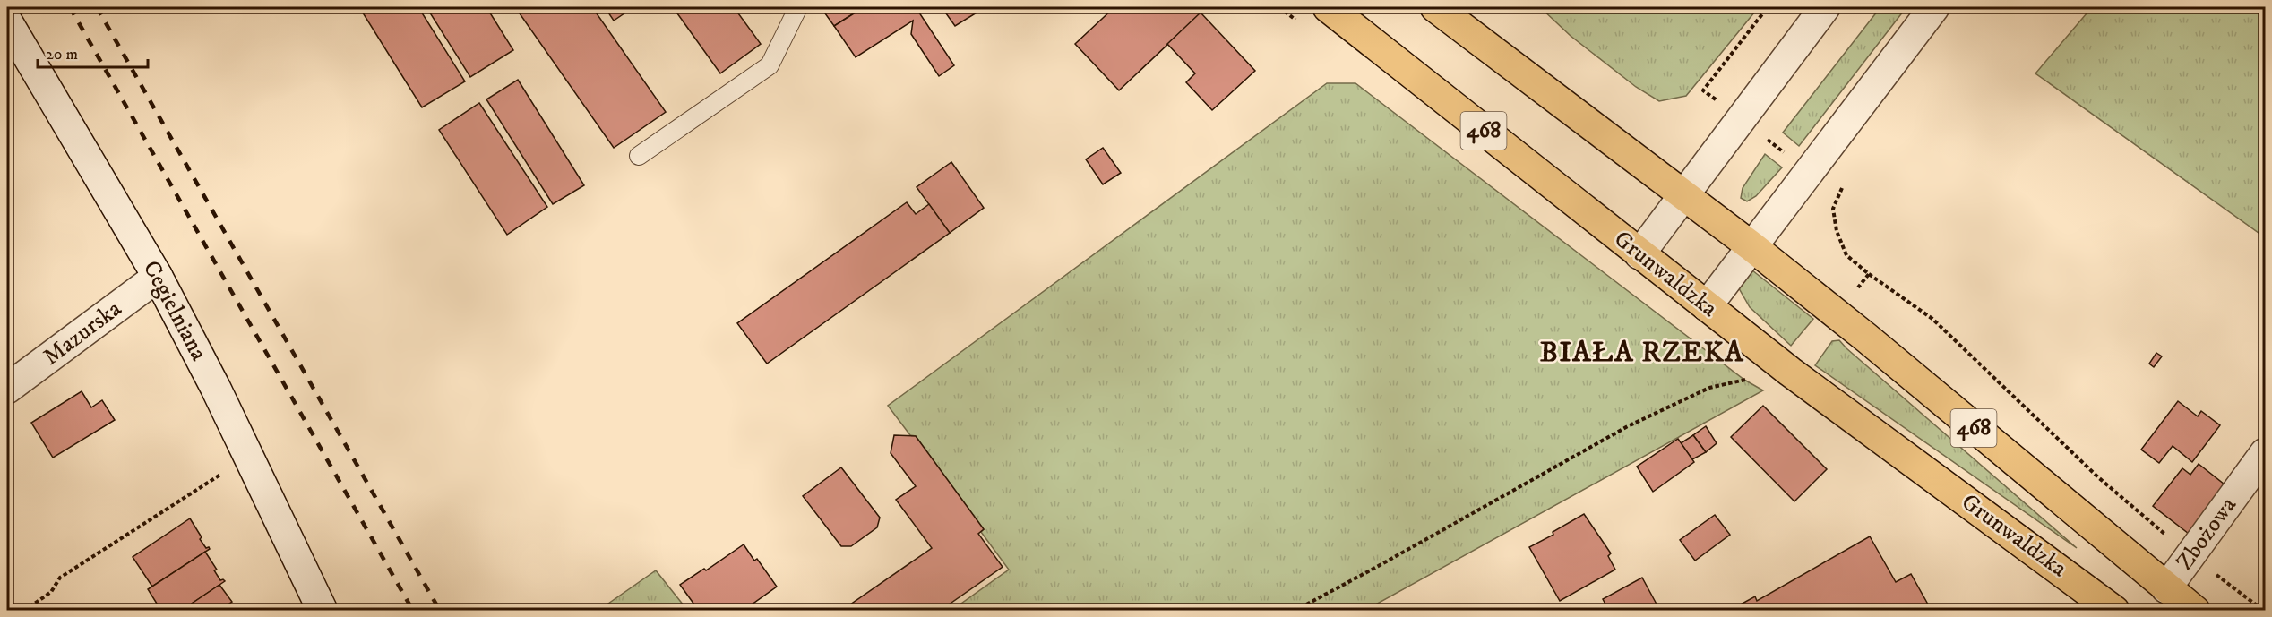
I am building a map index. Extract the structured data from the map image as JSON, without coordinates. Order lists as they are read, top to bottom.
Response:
{
  "streets": {
    "main road": ["468", "Grunwaldzka"],
    "street": ["Cegielniana", "Mazurska", "Zbożowa"]
  },
  "crossings": [
    ["468", "Zbożowa"],
    ["Cegielniana", "Mazurska"]
  ],
  "districts": ["BIAŁA RZEKA"],
  "scale_bar": "20 m"
}
